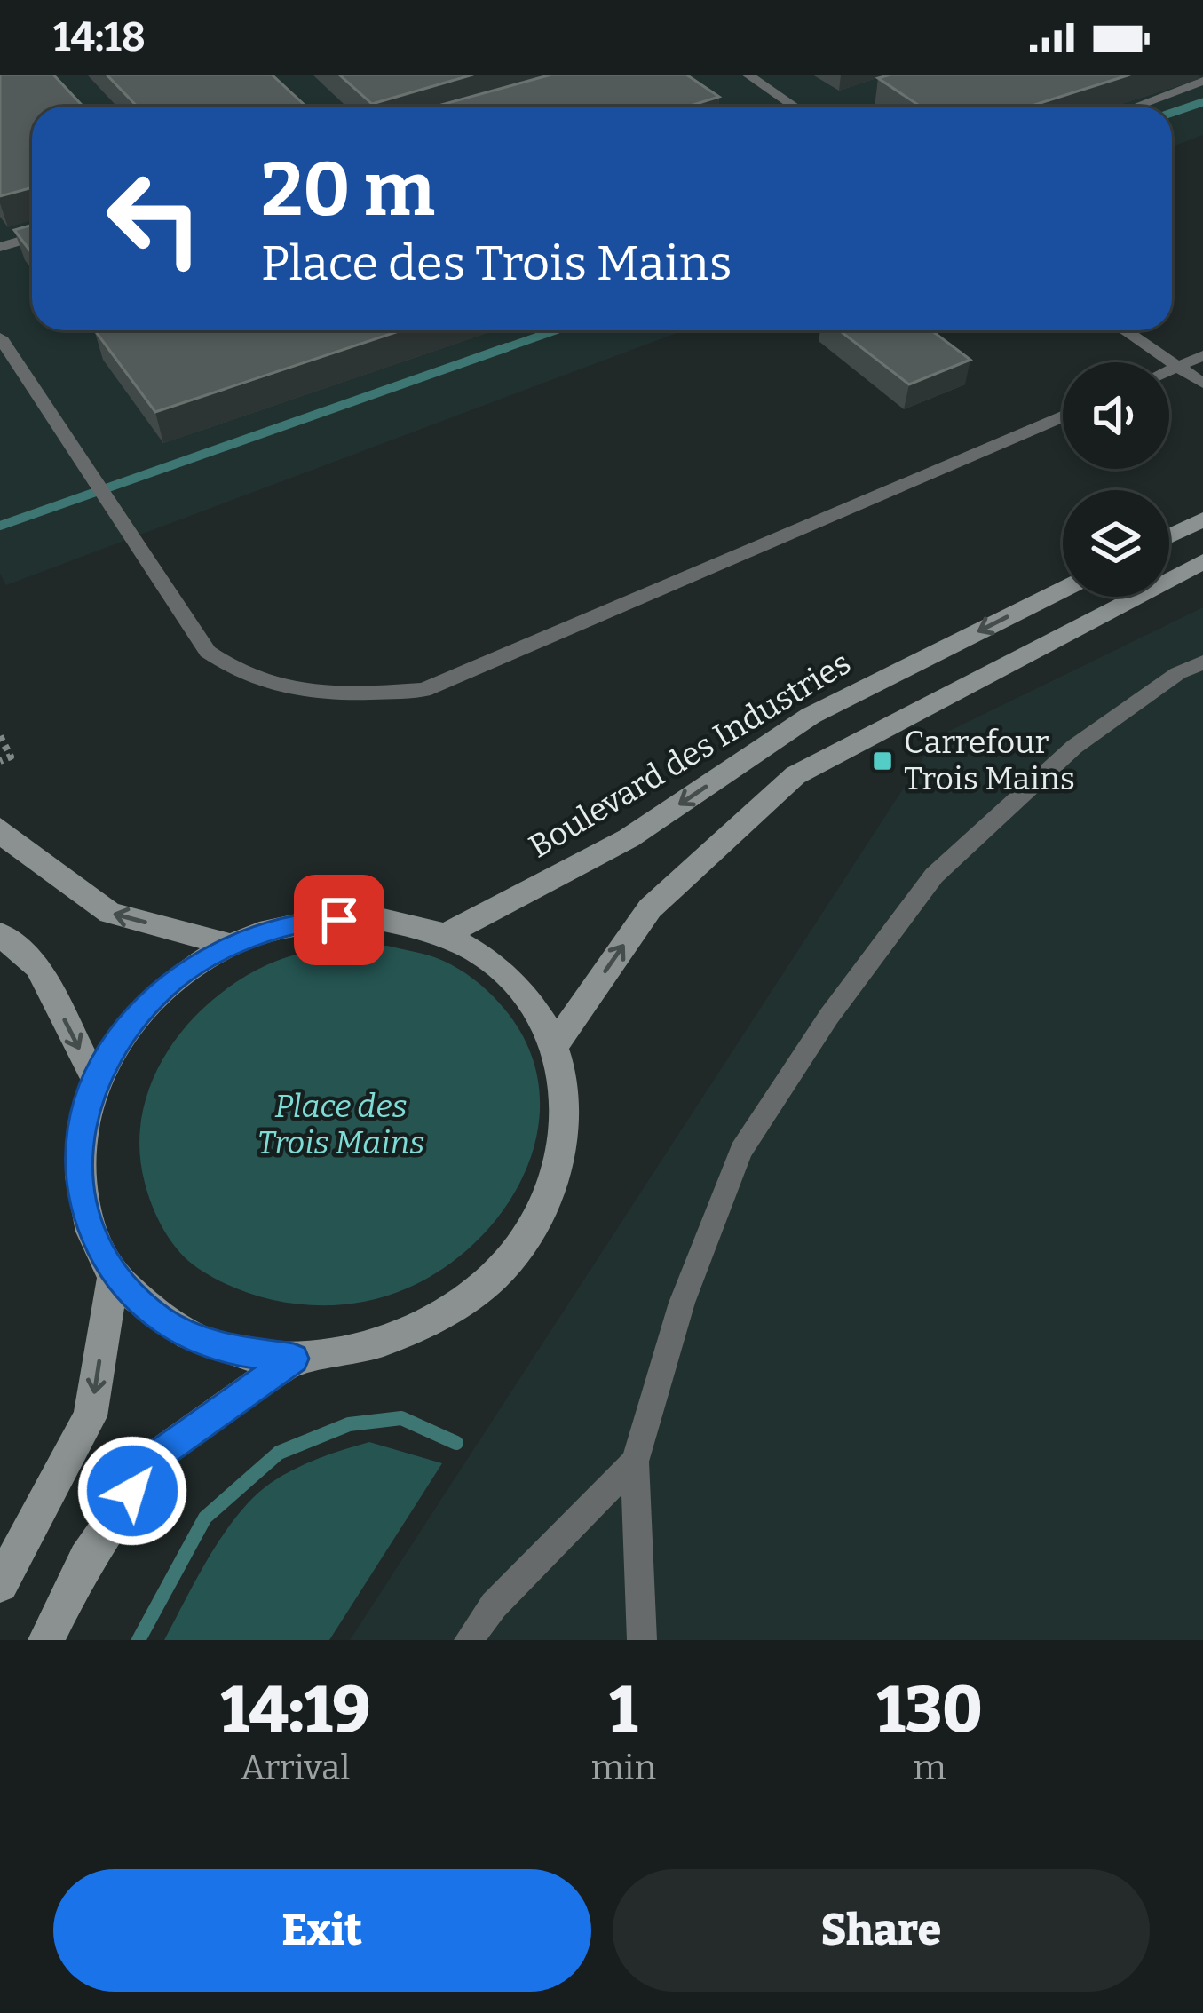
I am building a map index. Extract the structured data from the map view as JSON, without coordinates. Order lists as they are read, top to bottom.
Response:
{
  "streets": {
    "main road": ["Boulevard des Industries"]
  },
  "parks": ["Place des Trois Mains"],
  "places": {
    "transit": ["Carrefour Trois Mains"]
  },
  "page": {
    "status": "14:18",
    "turn": ["20 m", "Place des Trois Mains"],
    "eta": [
      "14:19",
      "Arrival",
      "1",
      "min",
      "130",
      "m"
    ],
    "buttons": ["Exit", "Share"]
  }
}
